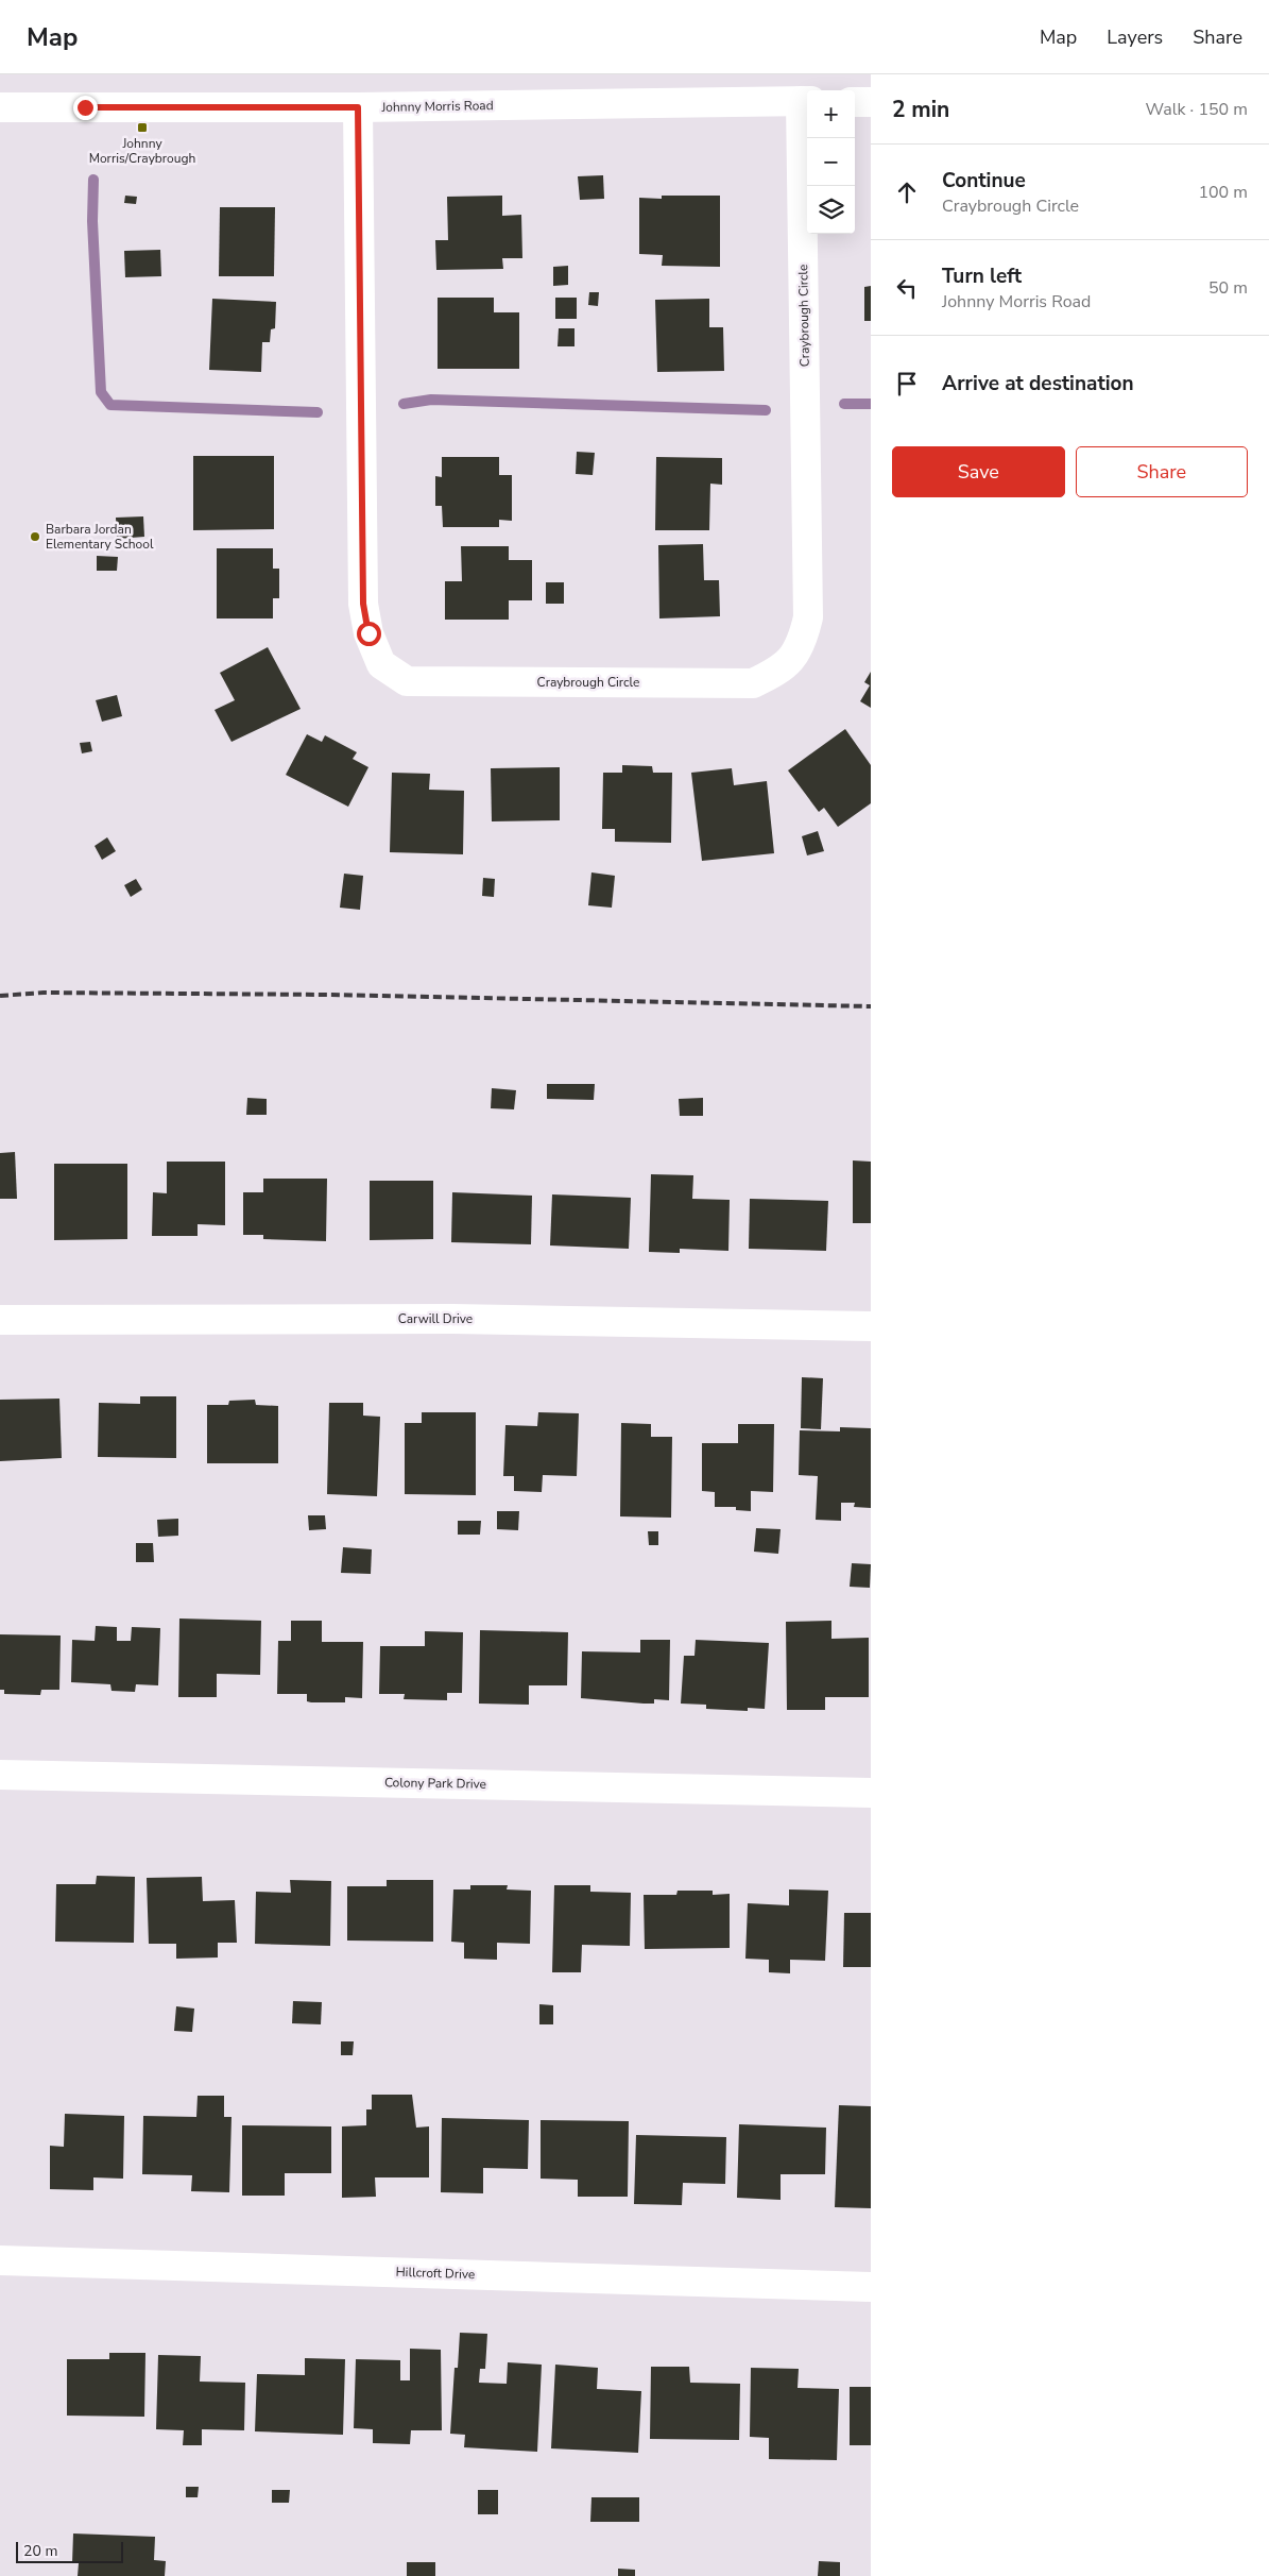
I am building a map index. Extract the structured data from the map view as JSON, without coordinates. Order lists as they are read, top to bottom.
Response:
{
  "streets": {
    "street": [
      "Johnny Morris Road",
      "Craybrough Circle",
      "Carwill Drive",
      "Colony Park Drive",
      "Hillcroft Drive"
    ]
  },
  "crossings": [
    ["Johnny Morris Road", "Craybrough Circle"]
  ],
  "places": {
    "transit": ["Johnny Morris/Craybrough"],
    "other": ["Barbara Jordan Elementary School"]
  },
  "scale_bar": "20 m",
  "page": {
    "header": "Map",
    "nav": ["Map", "Layers", "Share"],
    "heading": ["2 min", "Walk · 150 m"],
    "map_buttons": ["+", "−"],
    "list": [
      ["Continue", "Craybrough Circle", "100 m"],
      ["Turn left", "Johnny Morris Road", "50 m"],
      "Arrive at destination"
    ],
    "buttons": ["Save", "Share"],
    "scale": "20 m"
  }
}
